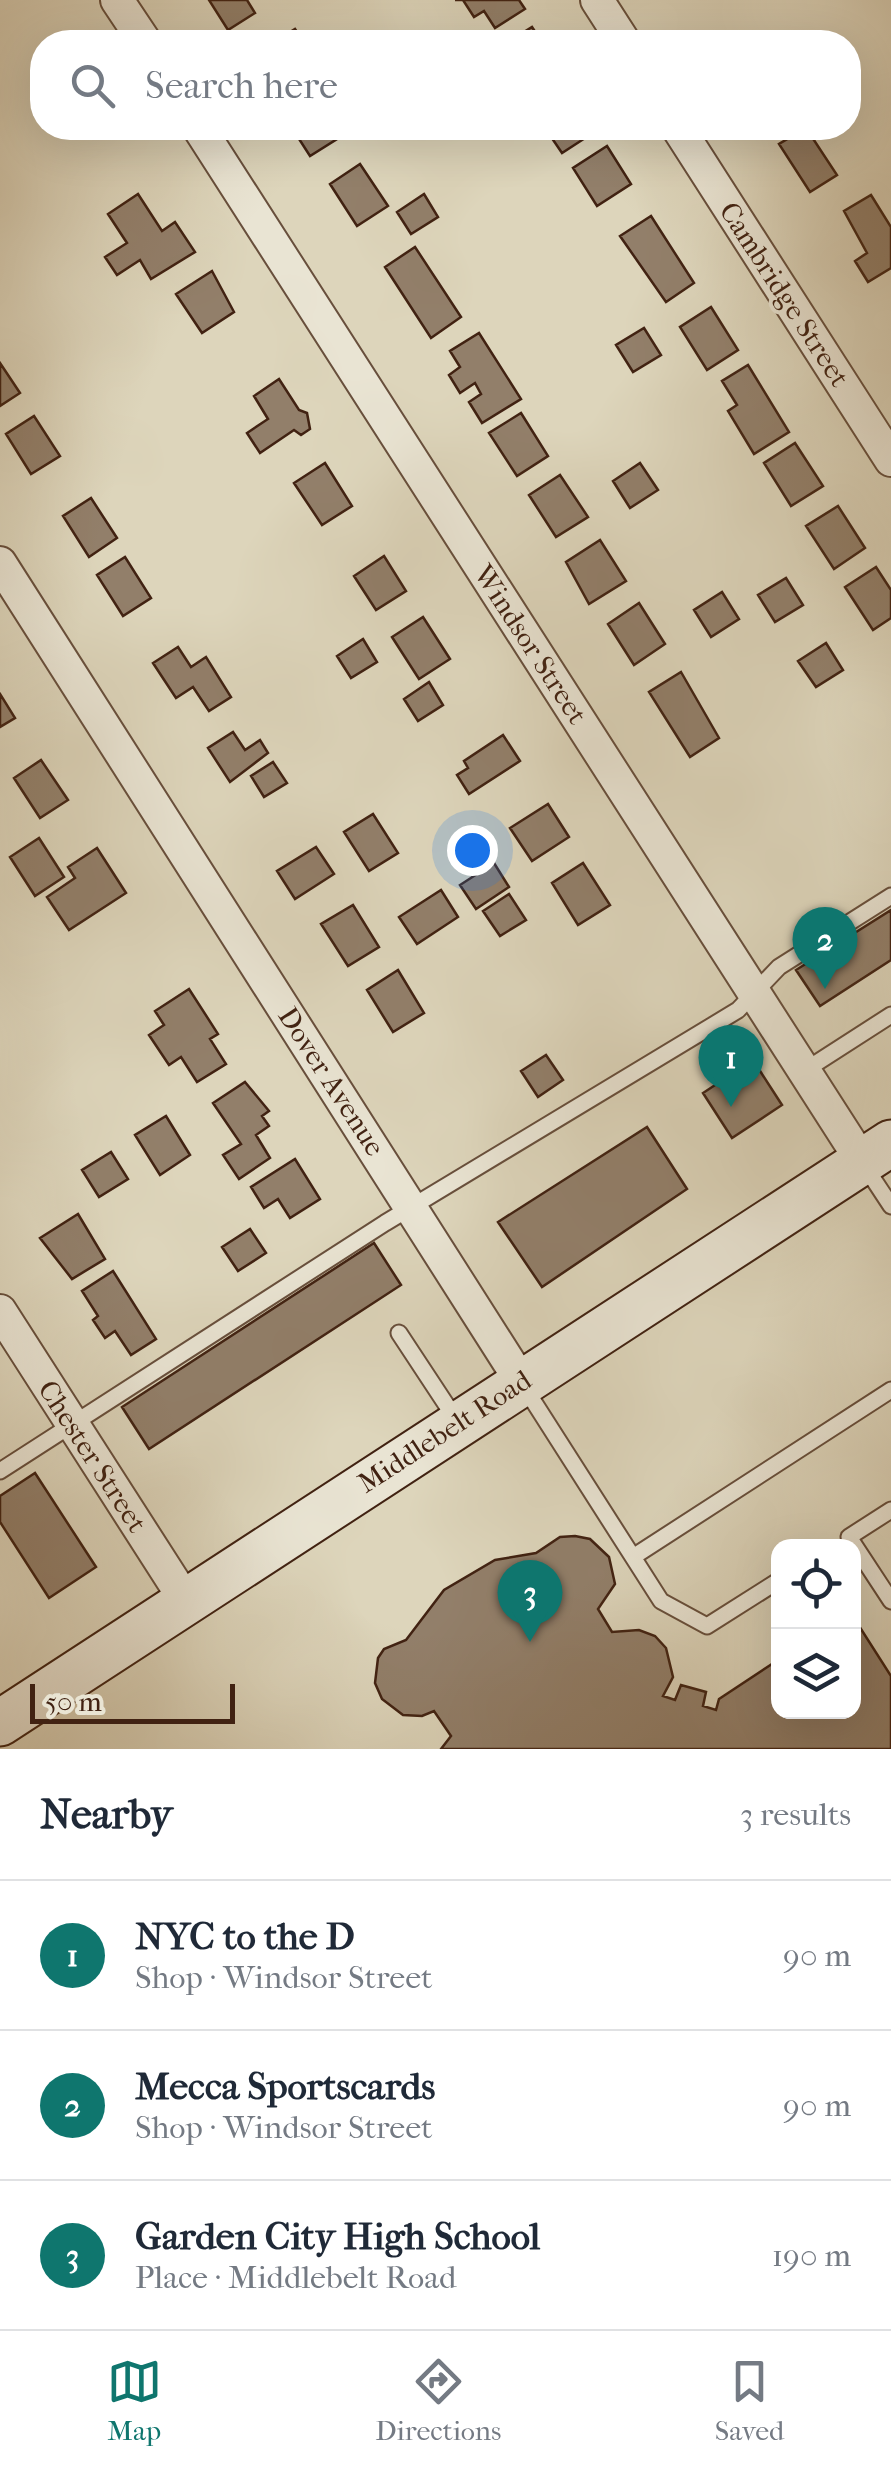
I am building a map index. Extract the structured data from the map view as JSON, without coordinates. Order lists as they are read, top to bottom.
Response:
{
  "streets": {
    "main road": ["Middlebelt Road"],
    "street": [
      "Cambridge Street",
      "Windsor Street",
      "Dover Avenue",
      "Chester Street"
    ]
  },
  "crossings": [
    ["Windsor Street", "Middlebelt Road"],
    ["Dover Avenue", "Middlebelt Road"],
    ["Middlebelt Road", "Chester Street"]
  ],
  "scale_bar": "50 m",
  "page": {
    "search": "Search here",
    "pins": ["2", "1", "3"],
    "scale": "50 m",
    "heading": ["Nearby", "3 results"],
    "list": [
      {
        "mark": "1",
        "name": "NYC to the D",
        "note": "Shop · Windsor Street",
        "value": "90 m"
      },
      {
        "mark": "2",
        "name": "Mecca Sportscards",
        "note": "Shop · Windsor Street",
        "value": "90 m"
      },
      {
        "mark": "3",
        "name": "Garden City High School",
        "note": "Place · Middlebelt Road",
        "value": "190 m"
      }
    ],
    "nav": ["Map", "Directions", "Saved"]
  }
}
